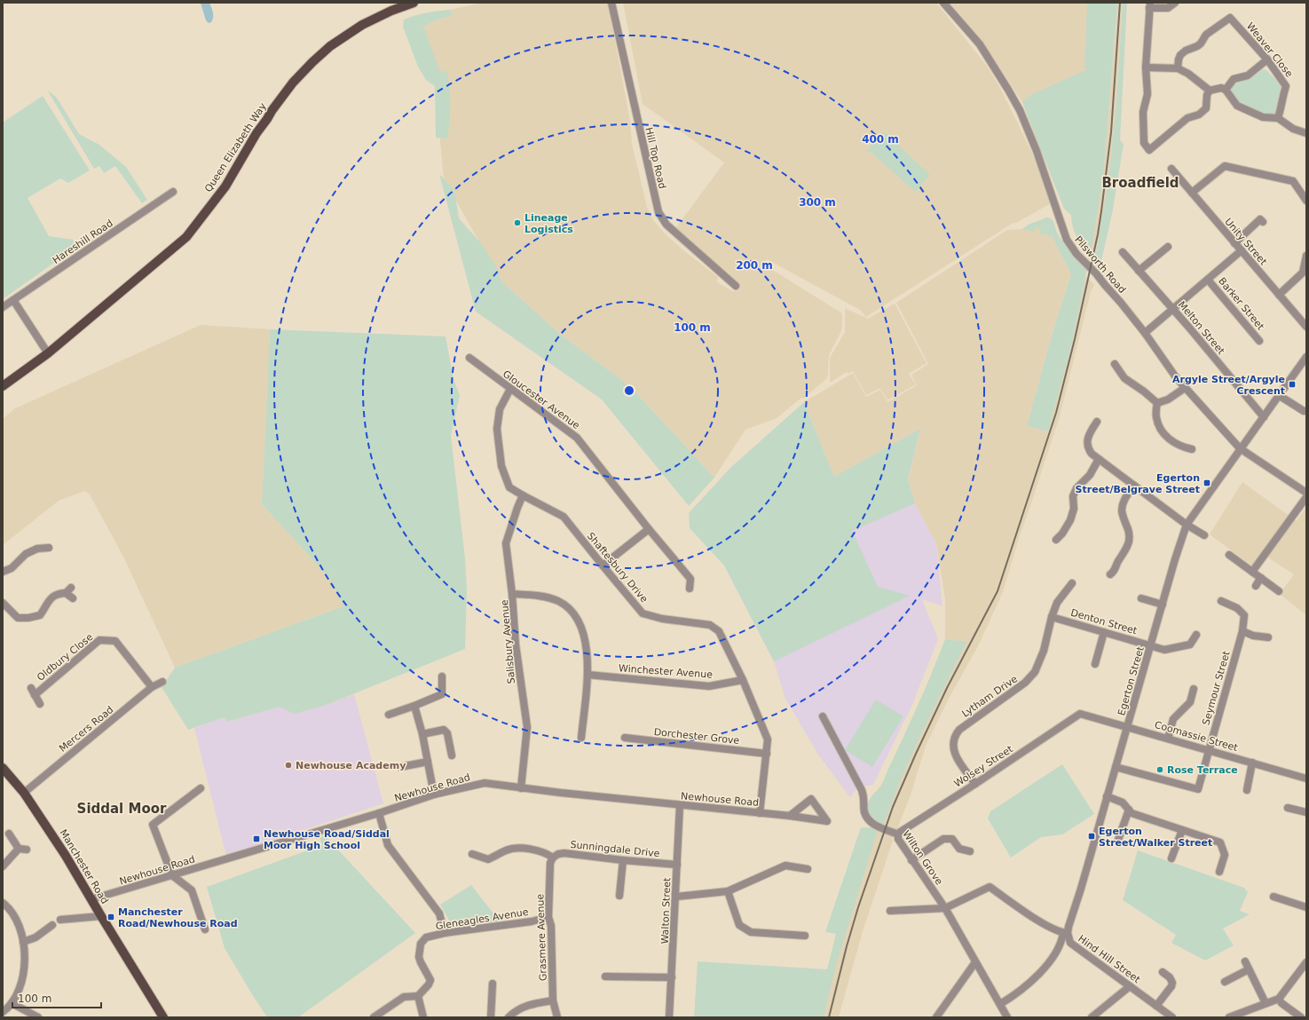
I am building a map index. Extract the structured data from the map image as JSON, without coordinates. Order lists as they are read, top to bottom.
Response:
{
  "streets": {
    "main road": ["Queen Elizabeth Way", "Manchester Road"],
    "street": [
      "Weaver Close",
      "Hill Top Road",
      "Hareshill Road",
      "Unity Street",
      "Pilsworth Road",
      "Barker Street",
      "Melton Street",
      "Gloucester Avenue",
      "Shaftesbury Drive",
      "Denton Street",
      "Salisbury Avenue",
      "Oldbury Close",
      "Winchester Avenue",
      "Egerton Street",
      "Seymour Street",
      "Lytham Drive",
      "Mercers Road",
      "Dorchester Grove",
      "Coomassie Street",
      "Wolsey Street",
      "Newhouse Road",
      "Sunningdale Drive",
      "Wilton Grove",
      "Walton Street",
      "Gleneagles Avenue",
      "Grasmere Avenue",
      "Hind Hill Street"
    ]
  },
  "crossings": [
    ["Pilsworth Road", "Egerton Street"],
    ["Melton Street", "Egerton Street"],
    ["Gloucester Avenue", "Shaftesbury Drive"],
    ["Shaftesbury Drive", "Salisbury Avenue"],
    ["Shaftesbury Drive", "Winchester Avenue"],
    ["Shaftesbury Drive", "Dorchester Grove"],
    ["Shaftesbury Drive", "Newhouse Road"],
    ["Denton Street", "Egerton Street"],
    ["Denton Street", "Lytham Drive"],
    ["Salisbury Avenue", "Newhouse Road"],
    ["Oldbury Close", "Mercers Road"],
    ["Egerton Street", "Seymour Street"],
    ["Egerton Street", "Coomassie Street"],
    ["Egerton Street", "Wilton Grove"],
    ["Egerton Street", "Hind Hill Street"],
    ["Seymour Street", "Coomassie Street"],
    ["Lytham Drive", "Wolsey Street"],
    ["Mercers Road", "Manchester Road"],
    ["Coomassie Street", "Wolsey Street"],
    ["Wolsey Street", "Wilton Grove"],
    ["Newhouse Road", "Manchester Road"],
    ["Newhouse Road", "Walton Street"],
    ["Sunningdale Drive", "Walton Street"],
    ["Sunningdale Drive", "Grasmere Avenue"],
    ["Gleneagles Avenue", "Grasmere Avenue"]
  ],
  "districts": ["Broadfield", "Siddal Moor"],
  "places": {
    "other": ["Lineage Logistics", "Newhouse Academy", "Rose Terrace"],
    "transit": [
      "Argyle Street/Argyle Crescent",
      "Egerton Street/Belgrave Street",
      "Egerton Street/Walker Street",
      "Newhouse Road/Siddal Moor High School",
      "Manchester Road/Newhouse Road"
    ]
  },
  "scale_bar": "100 m",
  "rings": [
    "400 m",
    "300 m",
    "200 m",
    "100 m"
  ]
}
